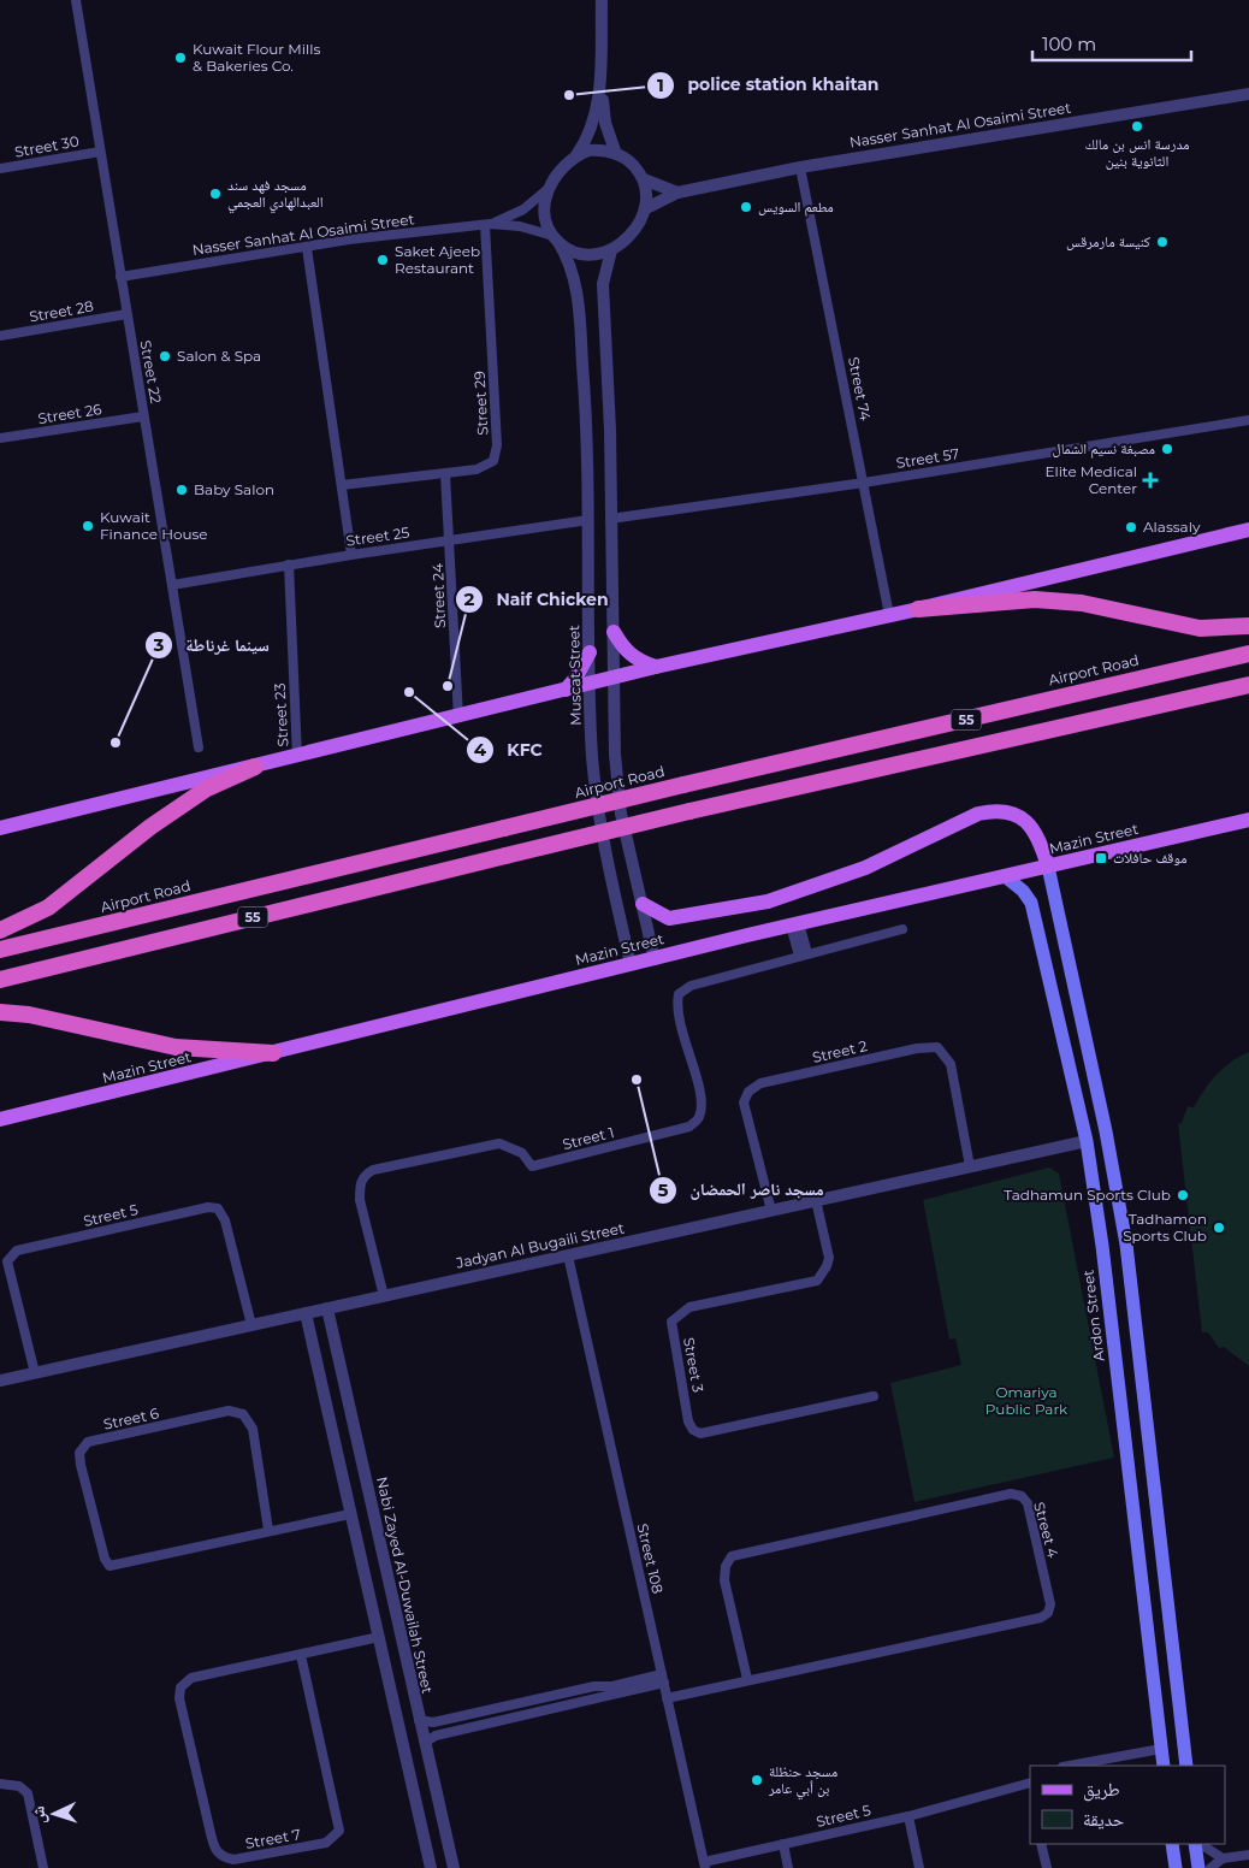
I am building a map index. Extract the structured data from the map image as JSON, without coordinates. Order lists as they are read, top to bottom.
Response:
{
  "streets": {
    "highway": ["Airport Road", "55"],
    "main road": ["Mazin Street", "Ardon Street"],
    "street": [
      "Nasser Sanhat Al Osaimi Street",
      "Street 30",
      "Street 28",
      "Street 22",
      "Street 74",
      "Street 29",
      "Street 26",
      "Street 57",
      "Street 25",
      "Street 24",
      "Muscat Street",
      "Street 23",
      "Street 2",
      "Street 1",
      "Street 5",
      "Jadyan Al Bugaili Street",
      "Street 3",
      "Street 6",
      "Street 4",
      "Street 108",
      "Nabi Zayed Al-Duwailah Street",
      "Street 7"
    ]
  },
  "crossings": [
    ["Nasser Sanhat Al Osaimi Street", "Street 22"],
    ["Nasser Sanhat Al Osaimi Street", "Street 74"],
    ["Nasser Sanhat Al Osaimi Street", "Street 29"],
    ["Nasser Sanhat Al Osaimi Street", "Muscat Street"],
    ["Street 30", "Street 22"],
    ["Street 28", "Street 22"],
    ["Street 22", "Street 26"],
    ["Street 22", "Street 25"],
    ["Street 74", "Street 57"],
    ["Street 29", "Street 24"],
    ["Street 25", "Street 24"],
    ["Street 25", "Muscat Street"],
    ["Street 25", "Street 23"],
    ["Muscat Street", "Mazin Street"],
    ["Mazin Street", "Ardon Street"],
    ["Street 2", "Jadyan Al Bugaili Street"],
    ["Street 1", "Jadyan Al Bugaili Street"],
    ["Street 5", "Jadyan Al Bugaili Street"],
    ["Street 5", "Street 108"],
    ["Jadyan Al Bugaili Street", "Ardon Street"],
    ["Jadyan Al Bugaili Street", "Street 3"],
    ["Jadyan Al Bugaili Street", "Street 108"],
    ["Jadyan Al Bugaili Street", "Nabi Zayed Al-Duwailah Street"],
    ["Street 4", "Street 108"]
  ],
  "parks": ["Omariya Public Park"],
  "places": {
    "other": [
      "Kuwait Flour Mills & Bakeries Co.",
      "police station khaitan",
      "مدرسة انس بن مالك الثانوية بنين",
      "مسجد فهد سند العبدالهادي العجمي",
      "مطعم السويس",
      "كنيسة مارمرقس",
      "Saket Ajeeb Restaurant",
      "Salon & Spa",
      "مصبغة نسيم الشمال",
      "Baby Salon",
      "Kuwait Finance House",
      "Alassaly",
      "Naif Chicken",
      "KFC",
      "سينما غرناطة",
      "مسجد ناصر الحمضان",
      "Tadhamun Sports Club",
      "Tadhamon Sports Club",
      "مسجد حنظلة بن أبي عامر"
    ],
    "health": ["Elite Medical Center"],
    "transit": ["موقف حافلات"]
  },
  "legend": ["طريق", "حديقة"],
  "scale_bar": "100 m",
  "north": "left"
}
